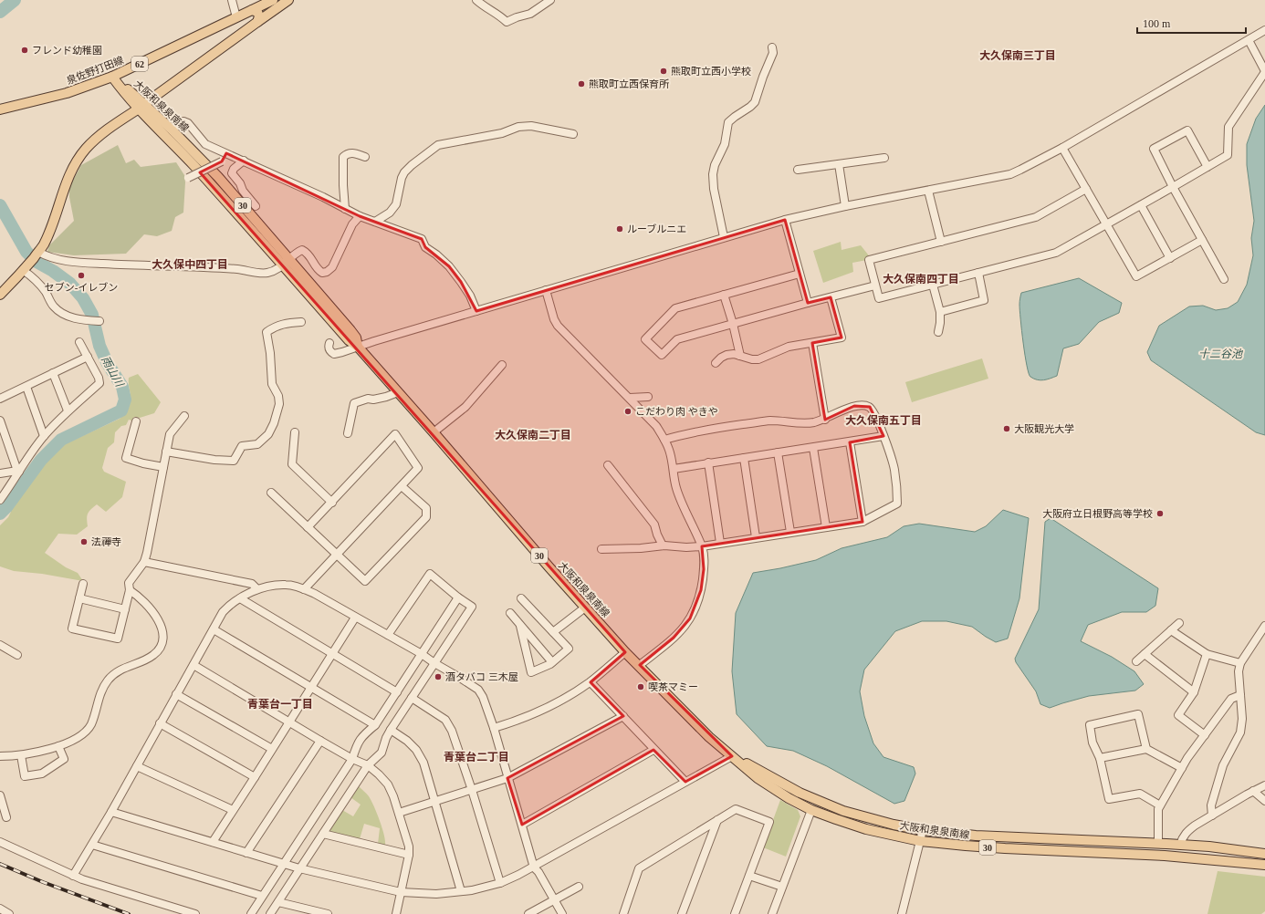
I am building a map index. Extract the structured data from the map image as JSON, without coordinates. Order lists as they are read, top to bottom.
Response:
{
  "streets": {
    "main road": [
      "62",
      "泉佐野打田線",
      "大阪和泉泉南線",
      "30"
    ]
  },
  "crossings": [
    ["泉佐野打田線", "大阪和泉泉南線"]
  ],
  "districts": [
    "大久保南三丁目",
    "大久保中四丁目",
    "大久保南四丁目",
    "大久保南五丁目",
    "大久保南二丁目",
    "青葉台一丁目",
    "青葉台二丁目"
  ],
  "water": ["十二谷池", "雨山川"],
  "places": [
    "フレンド幼稚園",
    "熊取町立西小学校",
    "熊取町立西保育所",
    "ルーブルニエ",
    "セブン-イレブン",
    "こだわり肉 やきや",
    "大阪観光大学",
    "大阪府立日根野高等学校",
    "法禪寺",
    "酒タバコ 三木屋",
    "喫茶マミー"
  ],
  "scale_bar": "100 m"
}
